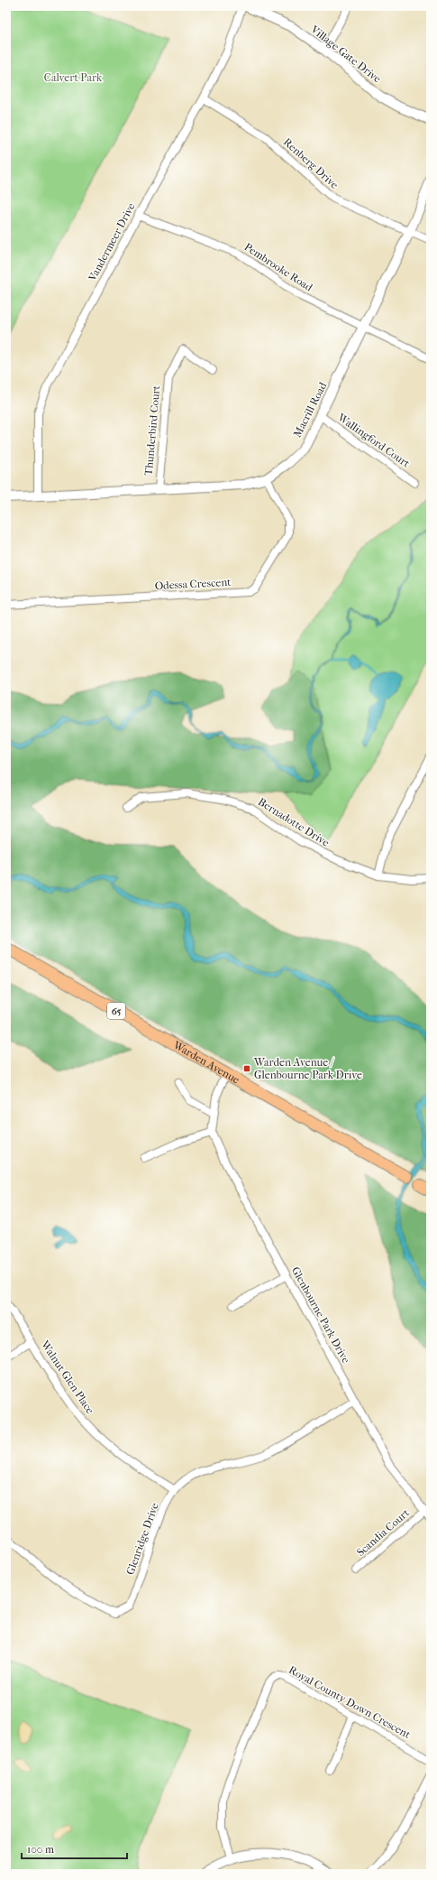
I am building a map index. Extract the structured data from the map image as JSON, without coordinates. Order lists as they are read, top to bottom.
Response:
{
  "streets": {
    "main road": ["65", "Warden Avenue"],
    "street": [
      "Village Gate Drive",
      "Renberg Drive",
      "Vandermeer Drive",
      "Pembrooke Road",
      "Macrill Road",
      "Thunderbird Court",
      "Wallingford Court",
      "Odessa Crescent",
      "Bernadotte Drive",
      "Glenbourne Park Drive",
      "Walnut Glen Place",
      "Scandia Court",
      "Glenridge Drive",
      "Royal County Down Crescent"
    ]
  },
  "crossings": [
    ["Renberg Drive", "Vandermeer Drive"],
    ["Renberg Drive", "Macrill Road"],
    ["Vandermeer Drive", "Pembrooke Road"],
    ["Vandermeer Drive", "Macrill Road"],
    ["Pembrooke Road", "Macrill Road"],
    ["Macrill Road", "Thunderbird Court"],
    ["Macrill Road", "Wallingford Court"],
    ["Macrill Road", "Odessa Crescent"],
    ["Warden Avenue", "Glenbourne Park Drive"],
    ["Glenbourne Park Drive", "Scandia Court"],
    ["Glenbourne Park Drive", "Glenridge Drive"],
    ["Walnut Glen Place", "Glenridge Drive"]
  ],
  "parks": ["Calvert Park"],
  "places": {
    "transit": ["Warden Avenue / Glenbourne Park Drive"]
  },
  "scale_bar": "100 m"
}
